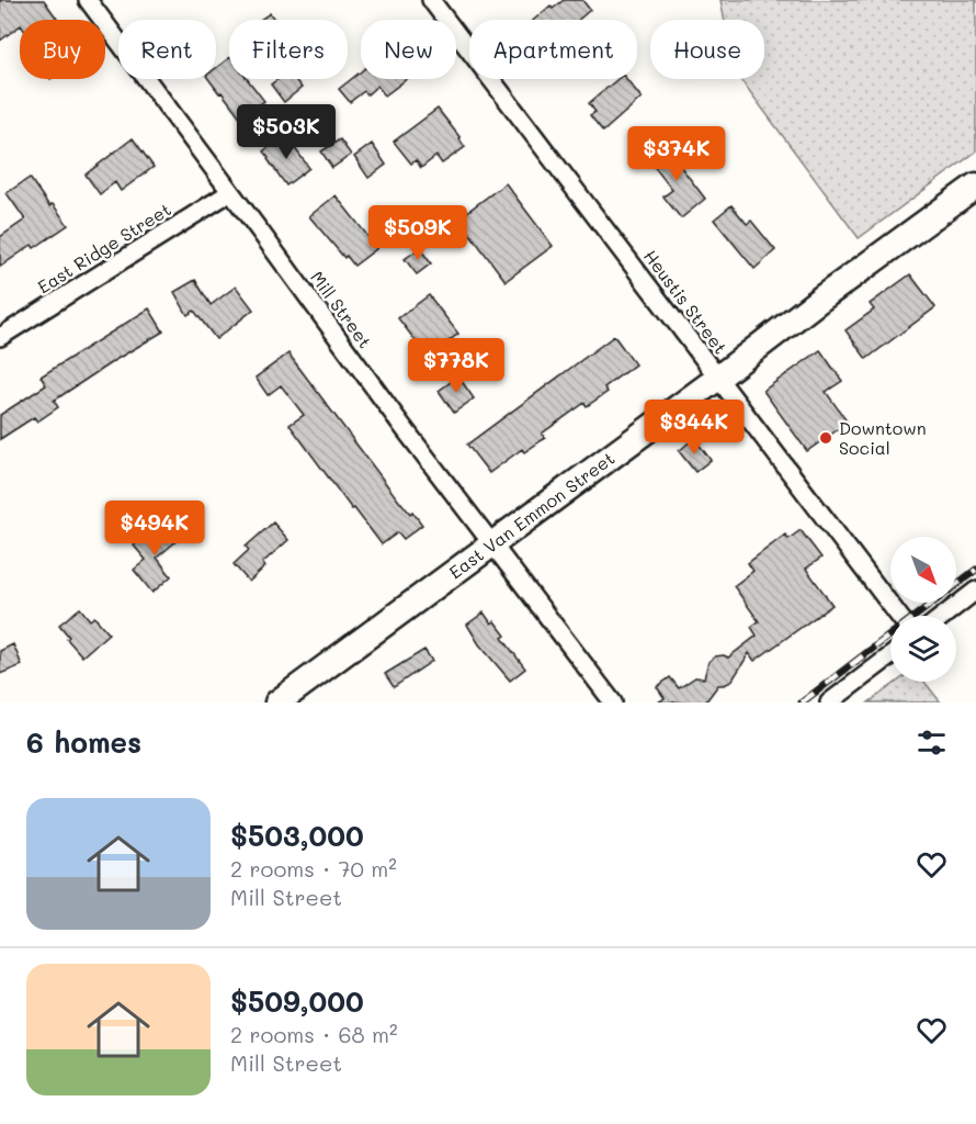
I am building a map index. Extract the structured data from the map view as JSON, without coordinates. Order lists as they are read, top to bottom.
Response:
{
  "streets": {
    "street": [
      "East Ridge Street",
      "Heustis Street",
      "Mill Street",
      "East Van Emmon Street"
    ]
  },
  "crossings": [
    ["East Ridge Street", "Mill Street"],
    ["Heustis Street", "East Van Emmon Street"],
    ["Mill Street", "East Van Emmon Street"]
  ],
  "places": ["Downtown Social"],
  "north": "bottom right",
  "page": {
    "chip": [
      "Buy",
      "Rent",
      "Filters",
      "New",
      "Apartment",
      "House"
    ],
    "price": [
      "$503K",
      "$374K",
      "$509K",
      "$778K",
      "$344K",
      "$494K"
    ],
    "heading": "6 homes",
    "list": [
      {
        "name": "$503,000",
        "note": "2 rooms · 70 m² · Mill Street"
      },
      {
        "name": "$509,000",
        "note": "2 rooms · 68 m² · Mill Street"
      }
    ]
  }
}
